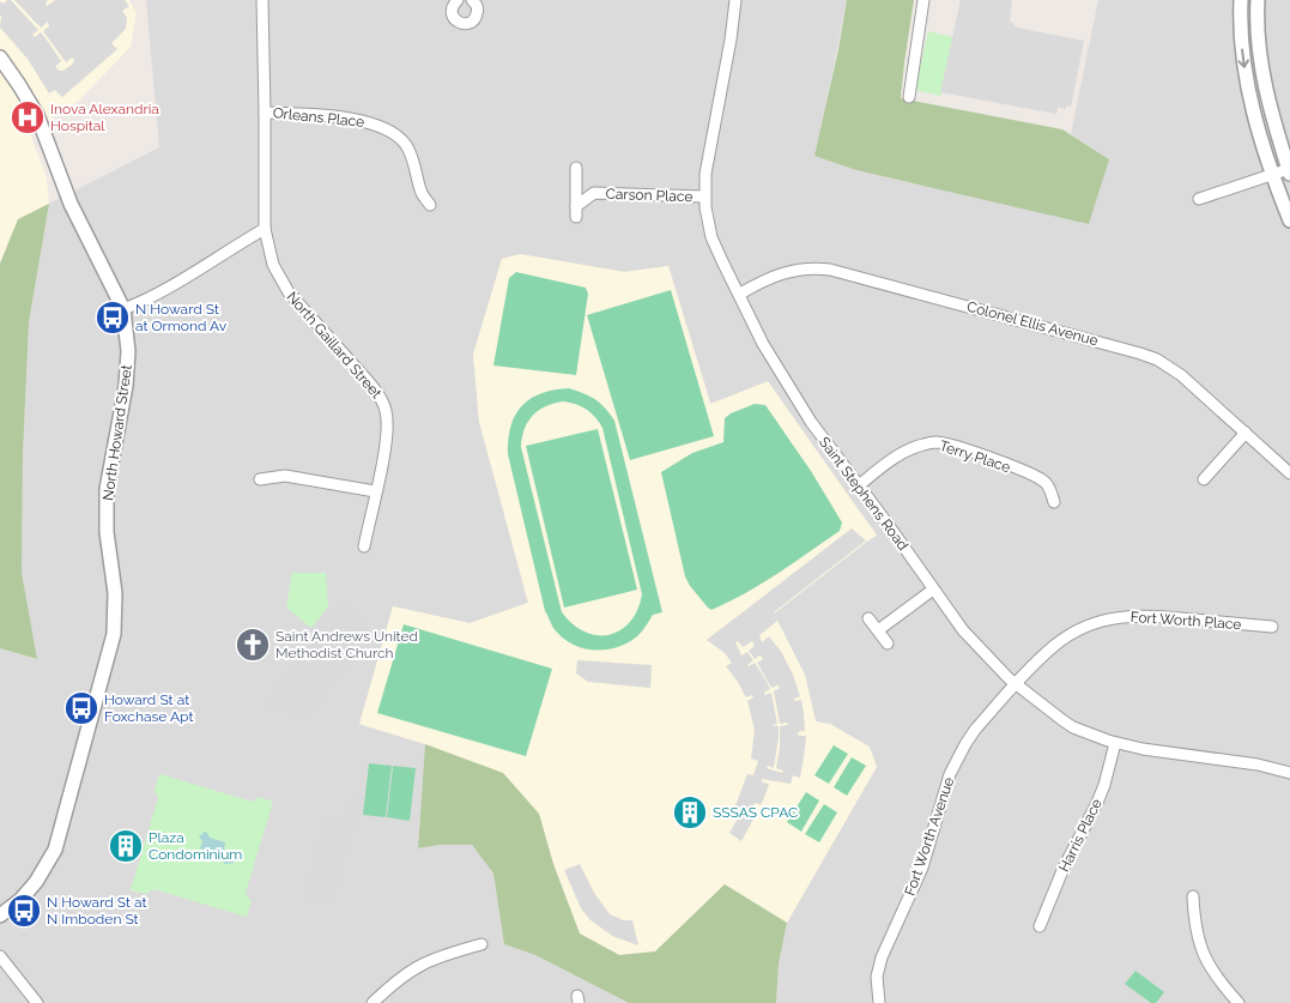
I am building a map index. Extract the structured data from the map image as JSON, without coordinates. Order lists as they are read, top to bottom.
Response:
{
  "streets": {
    "street": [
      "Orleans Place",
      "Carson Place",
      "Colonel Ellis Avenue",
      "North Gaillard Street",
      "North Howard Street",
      "Terry Place",
      "Saint Stephens Road",
      "Fort Worth Place",
      "Harris Place",
      "Fort Worth Avenue"
    ]
  },
  "crossings": [
    ["Orleans Place", "North Gaillard Street"],
    ["Carson Place", "Saint Stephens Road"],
    ["Colonel Ellis Avenue", "Saint Stephens Road"],
    ["Terry Place", "Saint Stephens Road"],
    ["Saint Stephens Road", "Fort Worth Place"],
    ["Saint Stephens Road", "Harris Place"],
    ["Saint Stephens Road", "Fort Worth Avenue"],
    ["Fort Worth Place", "Fort Worth Avenue"]
  ],
  "places": {
    "hospital": ["Inova Alexandria Hospital"],
    "bus stop": ["N Howard St at Ormond Av", "Howard St at Foxchase Apt", "N Howard St at N Imboden St"],
    "church": ["Saint Andrews United Methodist Church"],
    "building": ["SSSAS CPAC", "Plaza Condominium"]
  }
}
